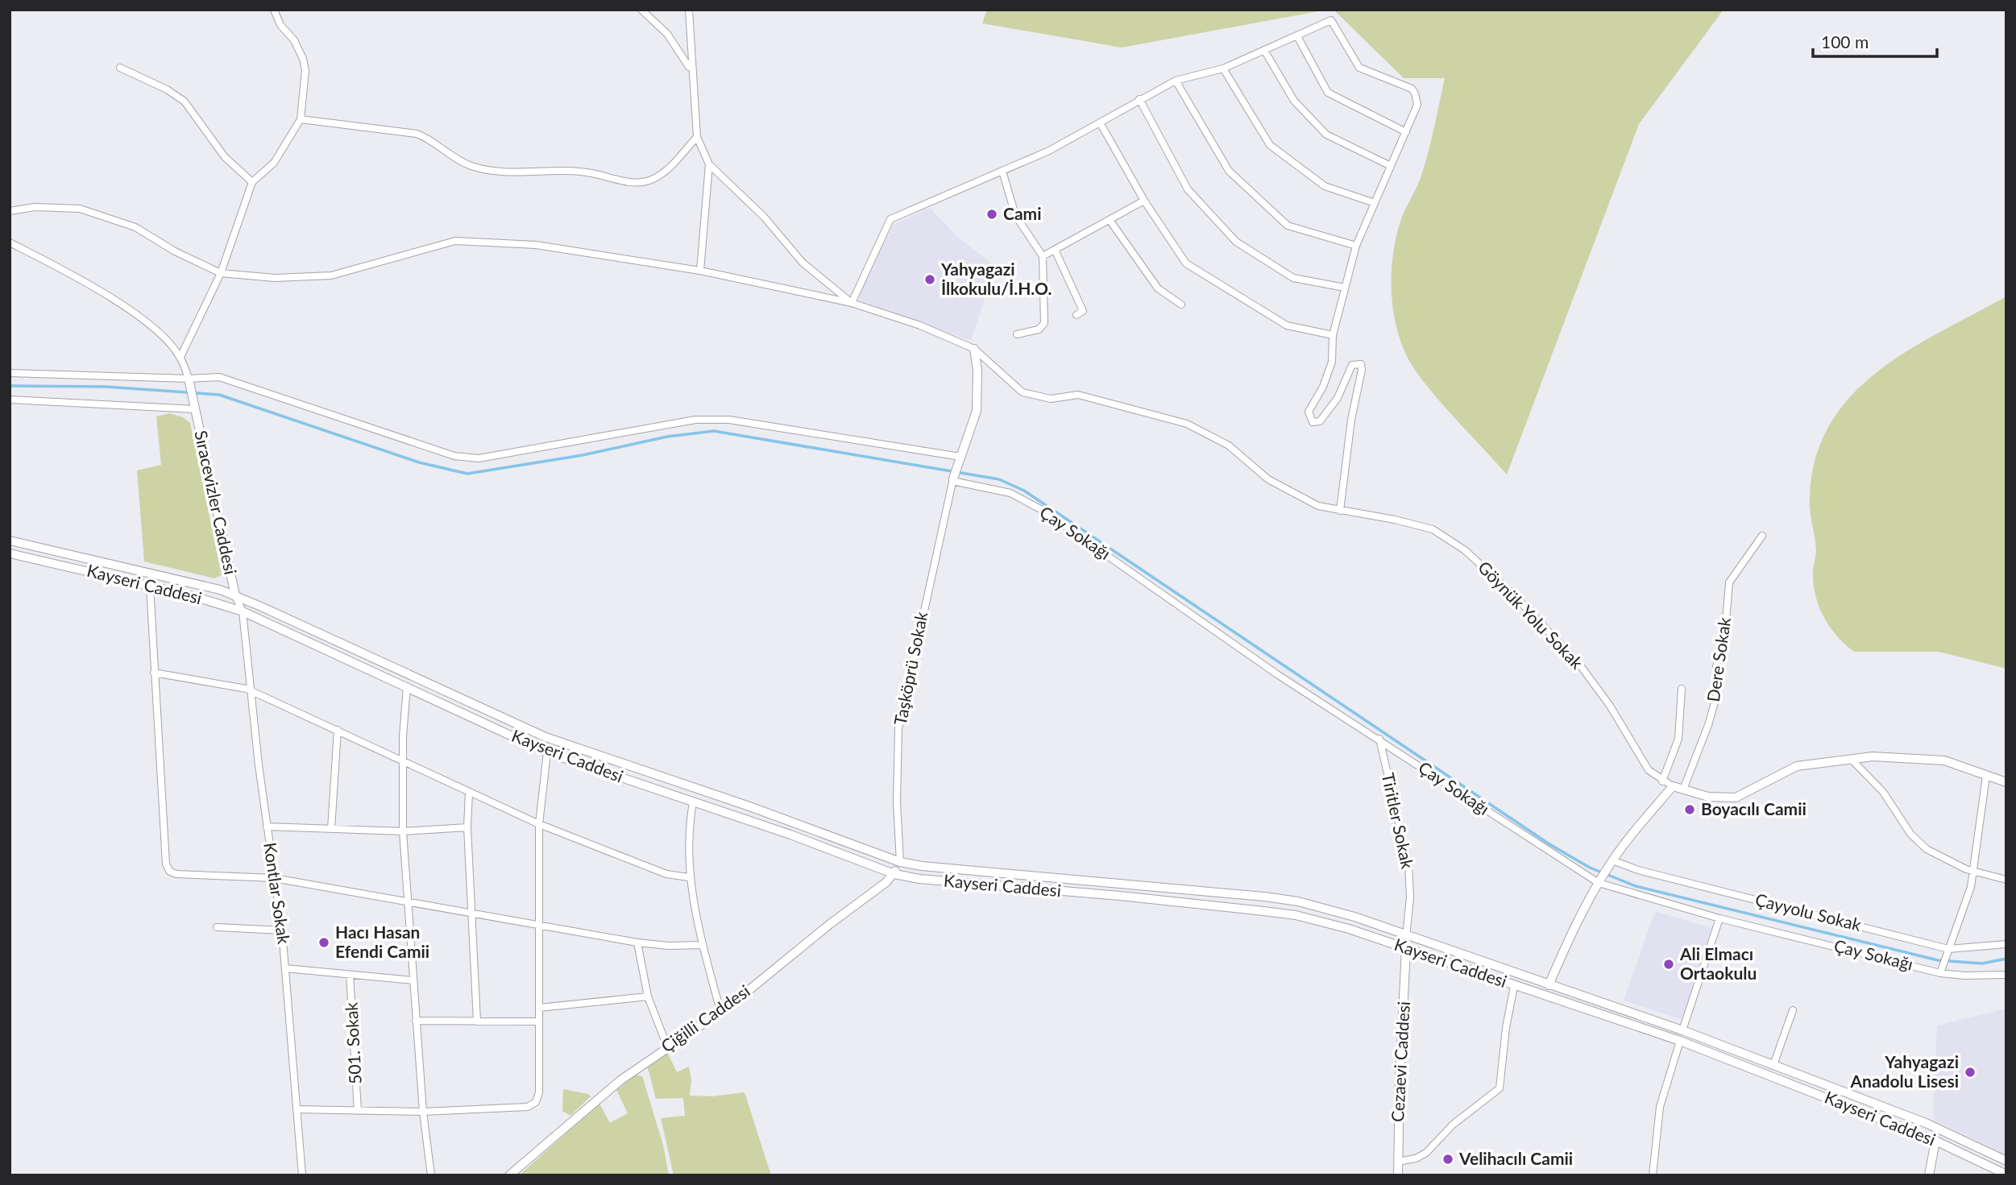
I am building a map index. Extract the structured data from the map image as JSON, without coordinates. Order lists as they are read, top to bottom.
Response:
{
  "streets": {
    "main road": [
      "Sıracevizler Caddesi",
      "Kayseri Caddesi",
      "Çiğilli Caddesi",
      "Cezaevi Caddesi"
    ],
    "street": [
      "Çay Sokağı",
      "Göynük Yolu Sokak",
      "Dere Sokak",
      "Taşköprü Sokak",
      "Tiritler Sokak",
      "Kontlar Sokak",
      "Çayyolu Sokak",
      "501. Sokak"
    ]
  },
  "crossings": [
    ["Sıracevizler Caddesi", "Kayseri Caddesi"],
    ["Sıracevizler Caddesi", "Kontlar Sokak"],
    ["Çay Sokağı", "Taşköprü Sokak"],
    ["Çay Sokağı", "Tiritler Sokak"],
    ["Kayseri Caddesi", "Taşköprü Sokak"],
    ["Kayseri Caddesi", "Tiritler Sokak"],
    ["Kayseri Caddesi", "Kontlar Sokak"],
    ["Kayseri Caddesi", "Çiğilli Caddesi"],
    ["Kayseri Caddesi", "Cezaevi Caddesi"],
    ["Taşköprü Sokak", "Çiğilli Caddesi"]
  ],
  "places": [
    "Cami",
    "Yahyagazi İlkokulu/İ.H.O.",
    "Boyacılı Camii",
    "Hacı Hasan Efendi Camii",
    "Ali Elmacı Ortaokulu",
    "Yahyagazi Anadolu Lisesi",
    "Velihacılı Camii"
  ],
  "scale_bar": "100 m"
}
